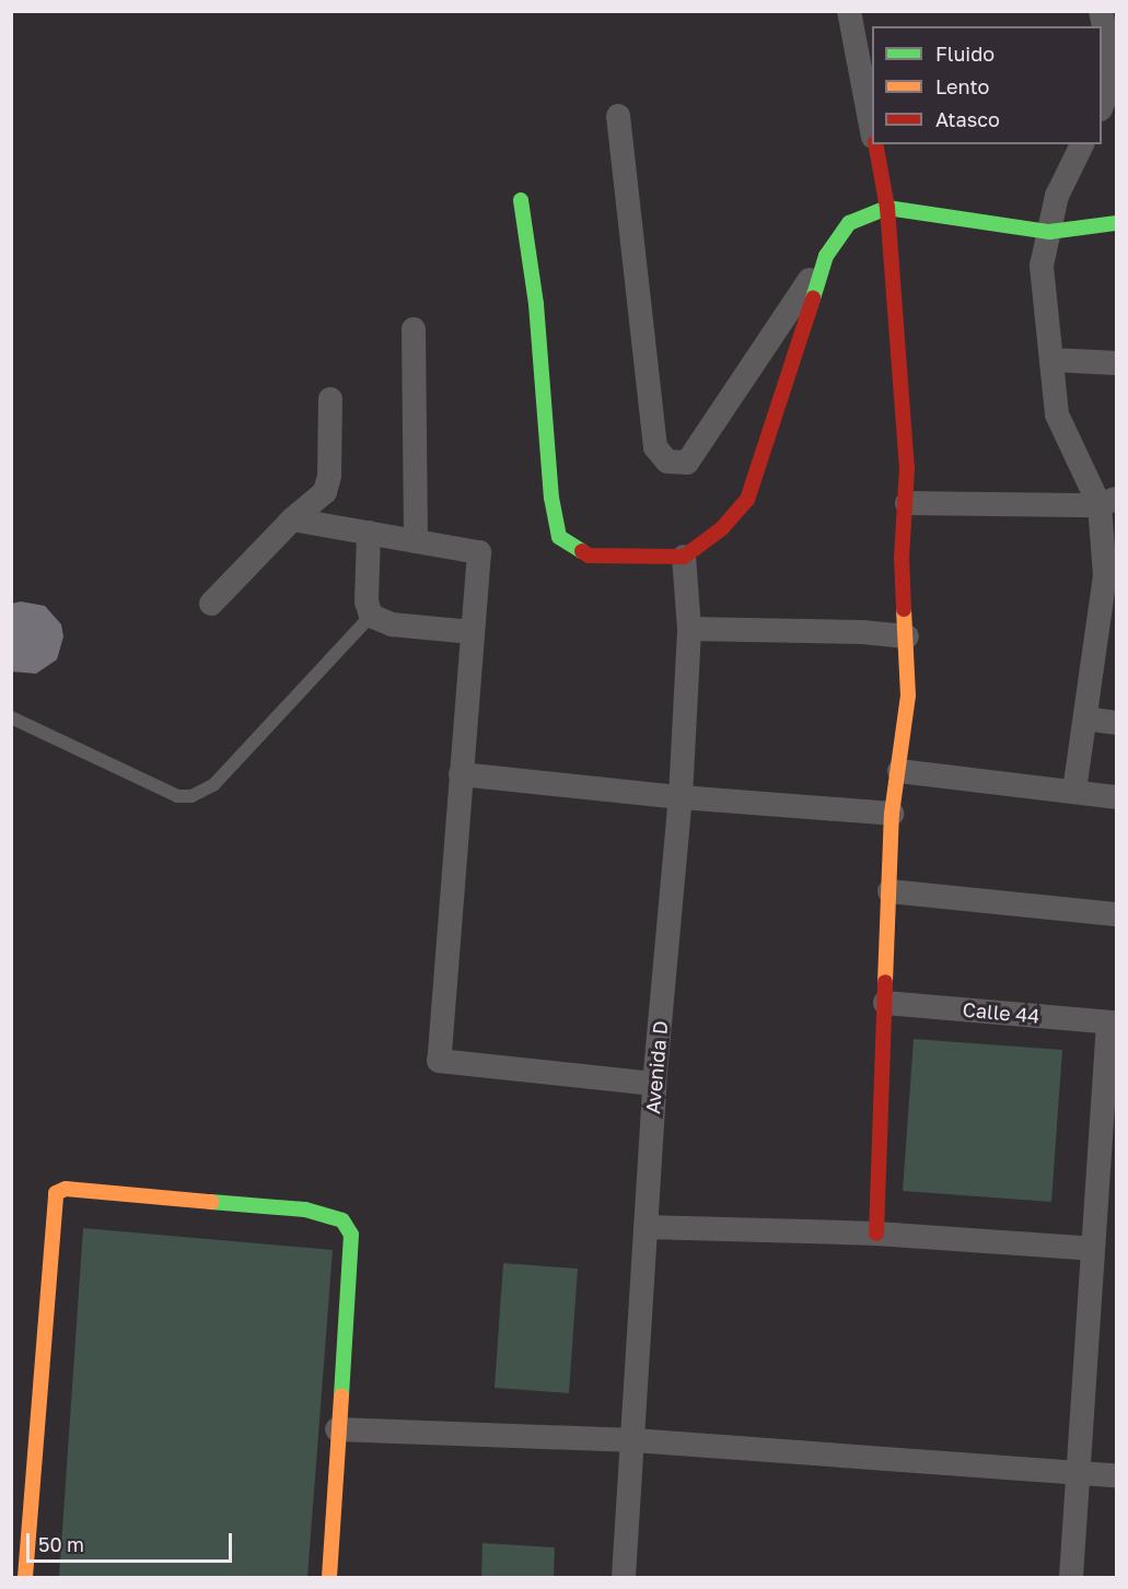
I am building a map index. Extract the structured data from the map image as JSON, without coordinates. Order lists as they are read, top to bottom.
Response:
{
  "streets": {
    "street": ["Calle 44", "Avenida D"]
  },
  "legend": ["Fluido", "Lento", "Atasco"],
  "scale_bar": "50 m"
}
